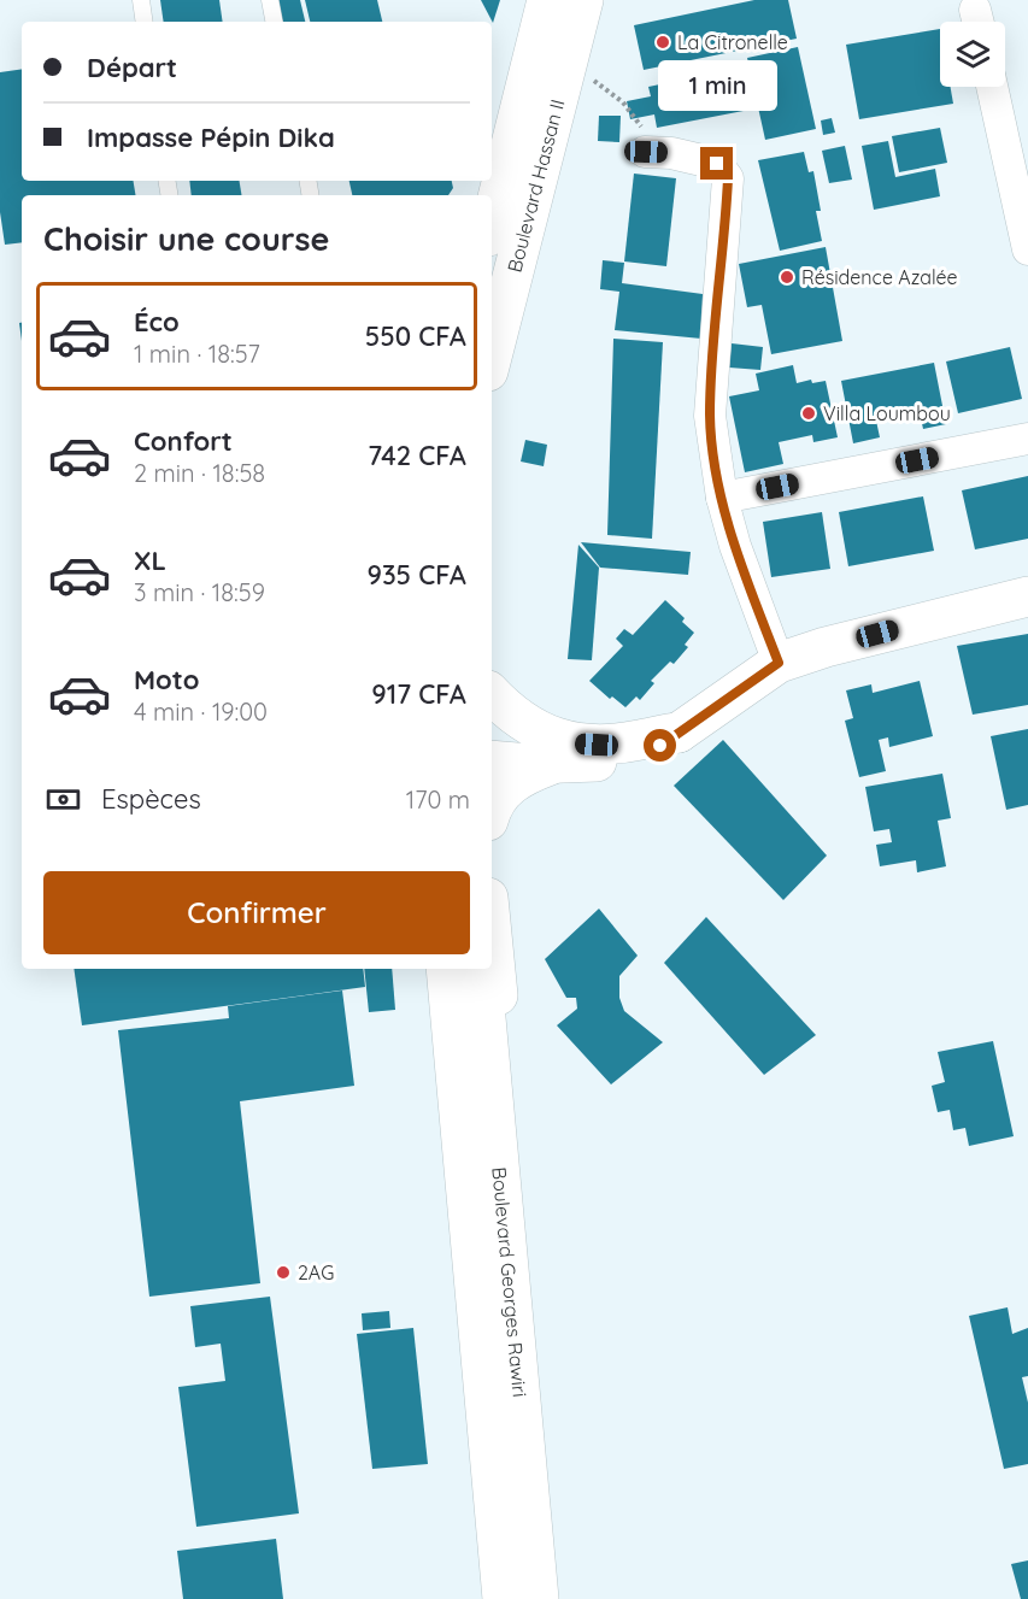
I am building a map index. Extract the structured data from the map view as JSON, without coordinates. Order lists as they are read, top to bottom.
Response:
{
  "streets": {
    "main road": ["Boulevard Hassan II", "Boulevard Georges Rawiri"]
  },
  "places": [
    "La Citronelle",
    "Résidence Azalée",
    "Villa Loumbou",
    "2AG"
  ],
  "page": {
    "banner": ["Départ", "Impasse Pépin Dika"],
    "bubble": "1 min",
    "heading": "Choisir une course",
    "list": [
      {
        "name": "Éco",
        "note": "1 min · 18:57",
        "value": "550 CFA"
      },
      {
        "name": "Confort",
        "note": "2 min · 18:58",
        "value": "742 CFA"
      },
      {
        "name": "XL",
        "note": "3 min · 18:59",
        "value": "935 CFA"
      },
      {
        "name": "Moto",
        "note": "4 min · 19:00",
        "value": "917 CFA"
      }
    ],
    "pay": ["Espèces", "170 m"],
    "buttons": "Confirmer"
  }
}
